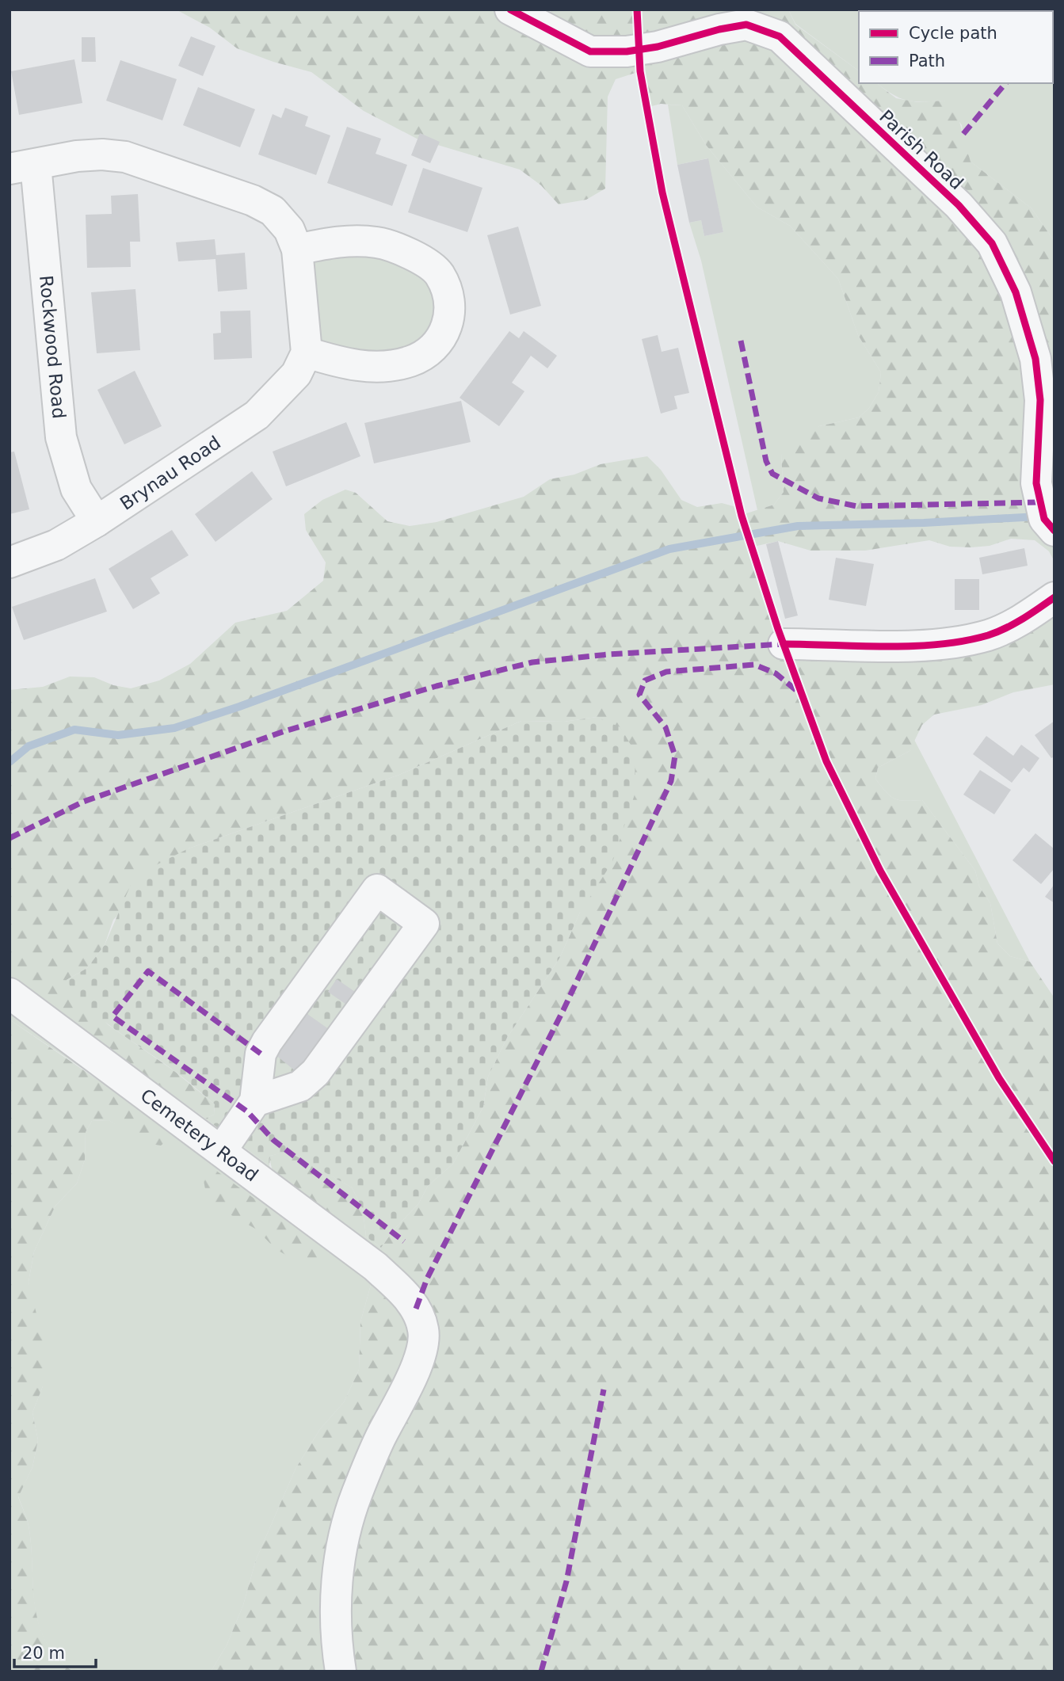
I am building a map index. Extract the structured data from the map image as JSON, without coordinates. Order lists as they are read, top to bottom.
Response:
{
  "streets": {
    "street": [
      "Parish Road",
      "Rockwood Road",
      "Brynau Road",
      "Cemetery Road"
    ]
  },
  "crossings": [
    ["Rockwood Road", "Brynau Road"]
  ],
  "legend": ["Cycle path", "Path"],
  "scale_bar": "20 m"
}
